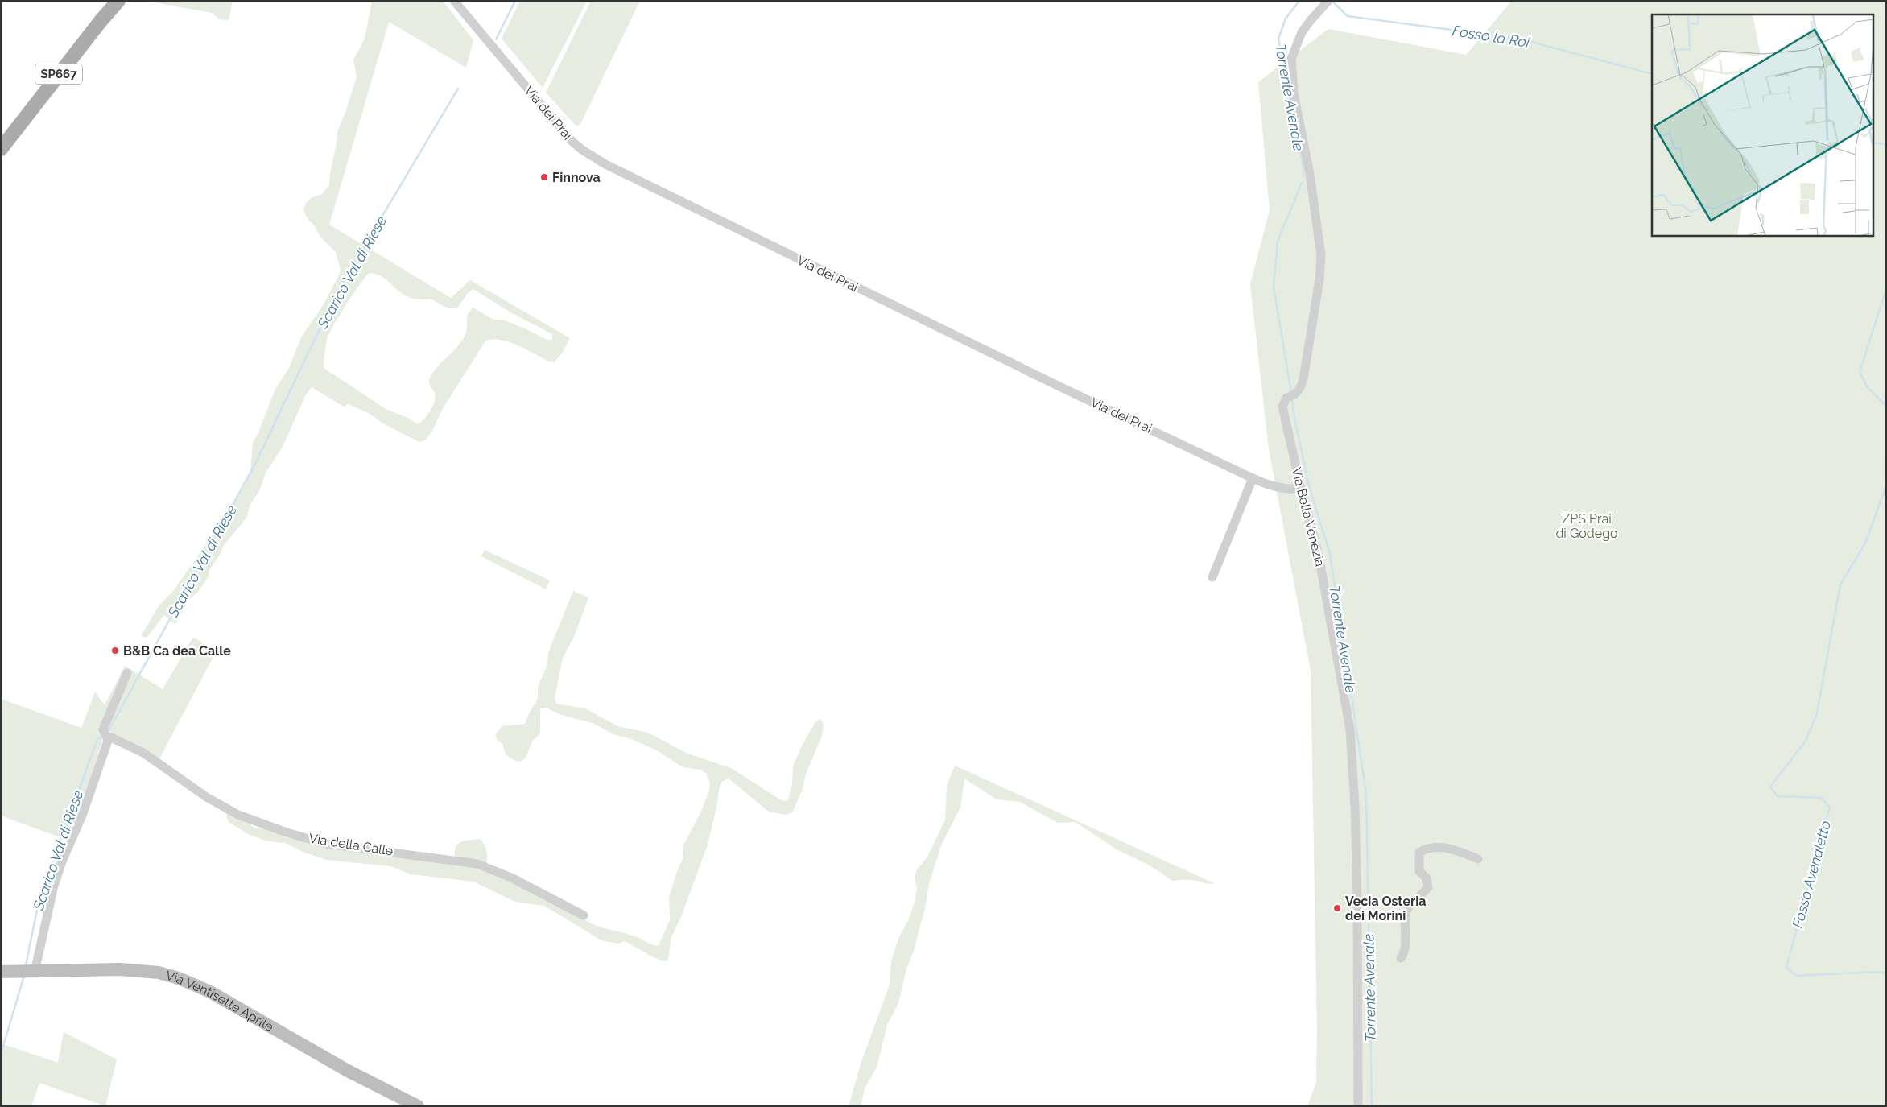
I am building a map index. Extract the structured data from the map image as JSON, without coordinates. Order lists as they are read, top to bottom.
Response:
{
  "streets": {
    "main road": ["SP667", "Via Ventisette Aprile"],
    "street": ["Via dei Prai", "Via Bella Venezia", "Via della Calle"]
  },
  "crossings": [
    ["Via dei Prai", "Via Bella Venezia"]
  ],
  "water": [
    "Fosso la Roi",
    "Torrente Avenale",
    "Scarico Val di Riese",
    "Fosso Avenaletto"
  ],
  "parks": ["ZPS Prai di Godego"],
  "places": ["Finnova", "B&B Ca dea Calle", "Vecia Osteria dei Morini"]
}
